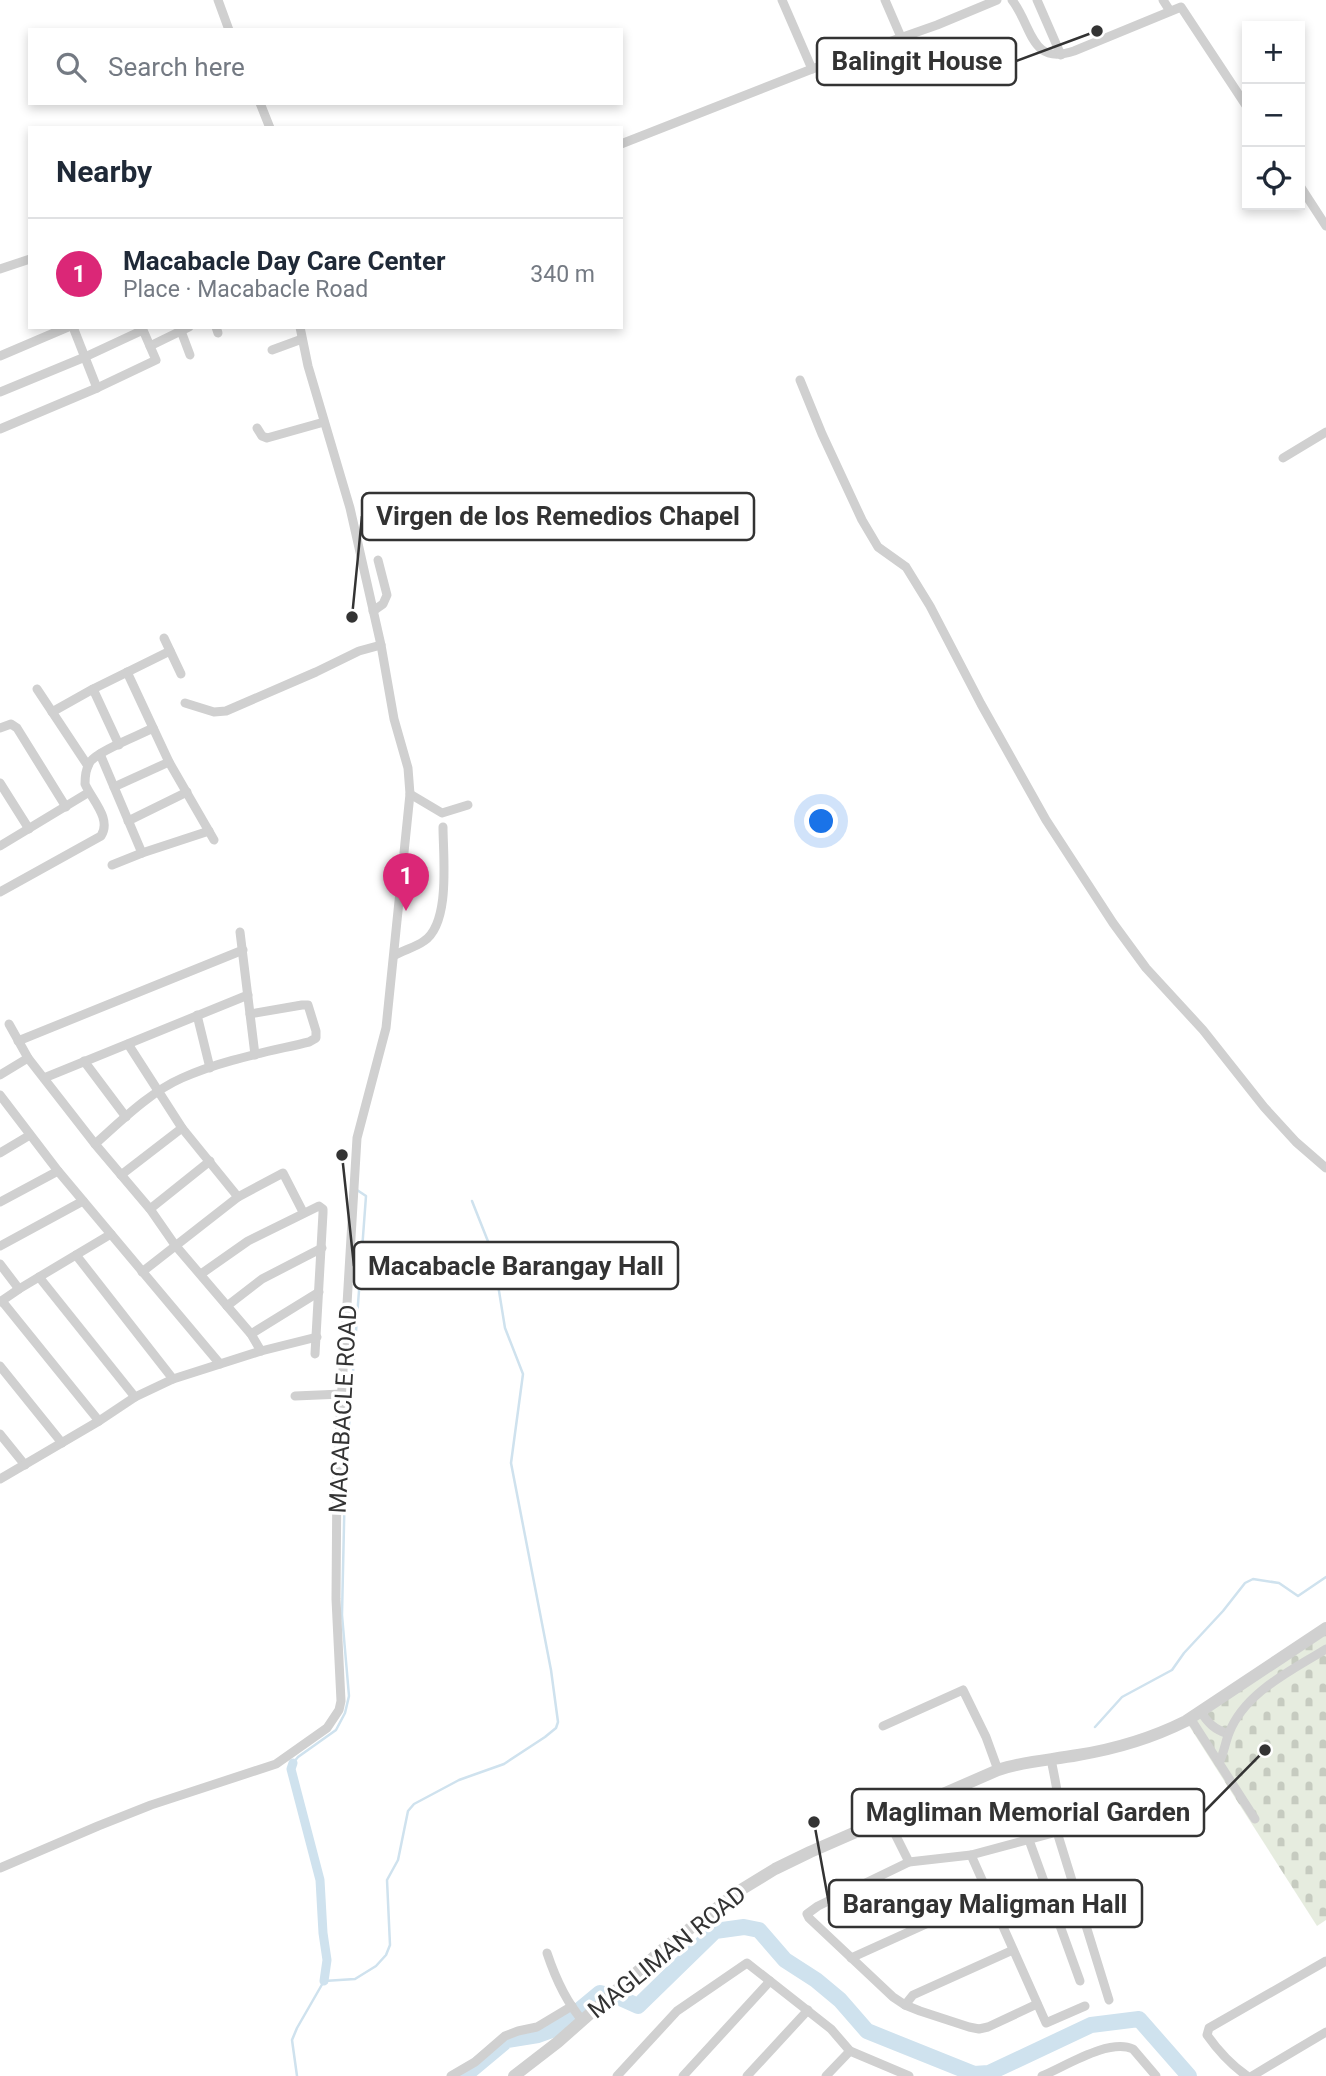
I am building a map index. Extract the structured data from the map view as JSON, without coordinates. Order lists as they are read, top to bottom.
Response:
{
  "streets": {
    "street": ["MACABACLE ROAD", "MAGLIMAN ROAD"]
  },
  "places": [
    "Balingit House",
    "Virgen de los Remedios Chapel",
    "Macabacle Barangay Hall",
    "Magliman Memorial Garden",
    "Barangay Maligman Hall"
  ],
  "page": {
    "map_buttons": ["+", "−"],
    "search": "Search here",
    "heading": "Nearby",
    "list": [
      {
        "mark": "1",
        "name": "Macabacle Day Care Center",
        "note": "Place · Macabacle Road",
        "value": "340 m"
      }
    ],
    "pins": "1"
  }
}
